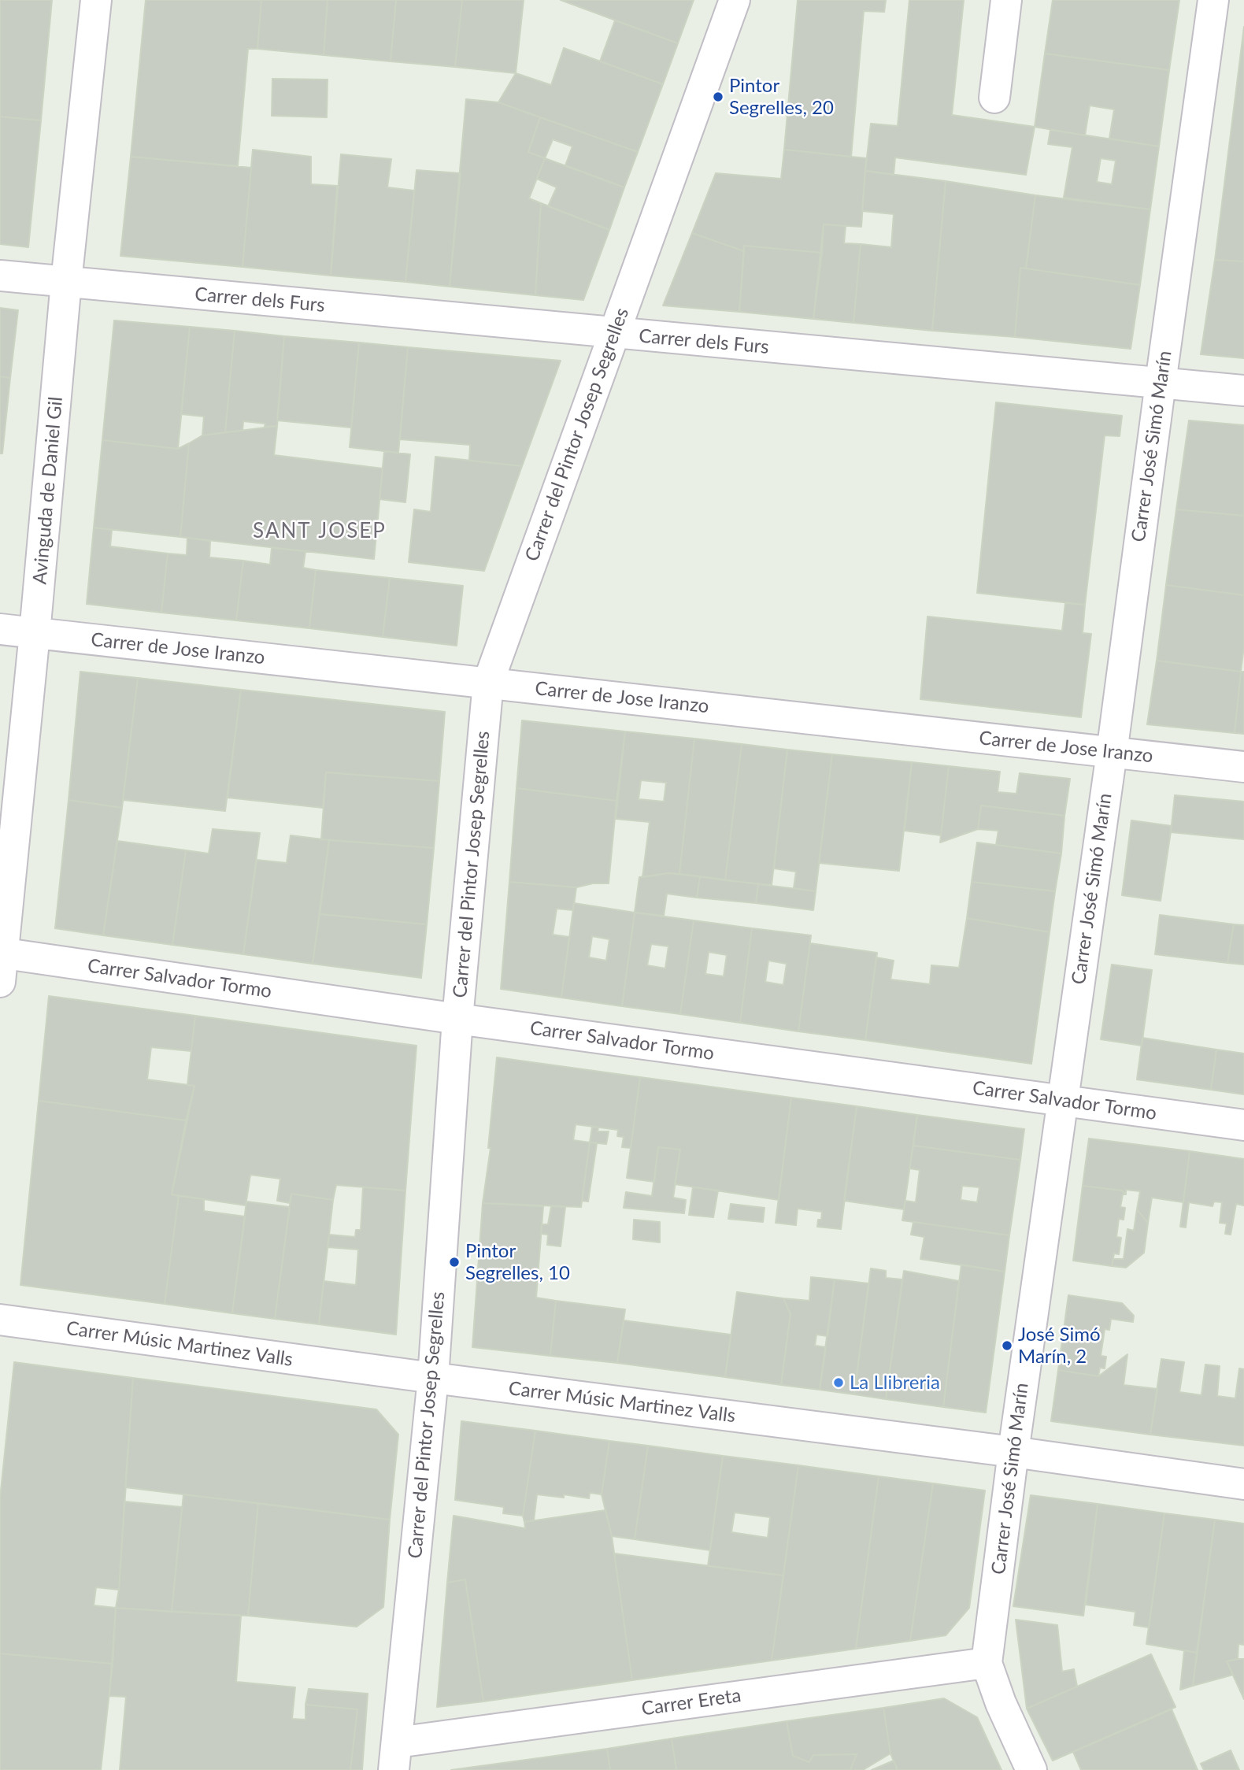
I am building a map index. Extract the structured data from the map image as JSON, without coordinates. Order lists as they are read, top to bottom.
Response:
{
  "streets": {
    "street": [
      "Carrer dels Furs",
      "Carrer del Pintor Josep Segrelles",
      "Carrer José Simó Marín",
      "Avinguda de Daniel Gil",
      "Carrer de Jose Iranzo",
      "Carrer Salvador Tormo",
      "Carrer Músic Martinez Valls",
      "Carrer Ereta"
    ]
  },
  "crossings": [
    ["Carrer dels Furs", "Carrer del Pintor Josep Segrelles"],
    ["Carrer dels Furs", "Carrer José Simó Marín"],
    ["Carrer dels Furs", "Avinguda de Daniel Gil"],
    ["Carrer del Pintor Josep Segrelles", "Carrer de Jose Iranzo"],
    ["Carrer del Pintor Josep Segrelles", "Carrer Salvador Tormo"],
    ["Carrer del Pintor Josep Segrelles", "Carrer Músic Martinez Valls"],
    ["Carrer del Pintor Josep Segrelles", "Carrer Ereta"],
    ["Carrer José Simó Marín", "Carrer de Jose Iranzo"],
    ["Carrer José Simó Marín", "Carrer Salvador Tormo"],
    ["Carrer José Simó Marín", "Carrer Músic Martinez Valls"],
    ["Carrer José Simó Marín", "Carrer Ereta"],
    ["Avinguda de Daniel Gil", "Carrer de Jose Iranzo"],
    ["Avinguda de Daniel Gil", "Carrer Salvador Tormo"]
  ],
  "districts": ["SANT JOSEP"],
  "places": [
    "Pintor Segrelles, 20",
    "Pintor Segrelles, 10",
    "José Simó Marín, 2",
    "La Llibreria"
  ]
}
